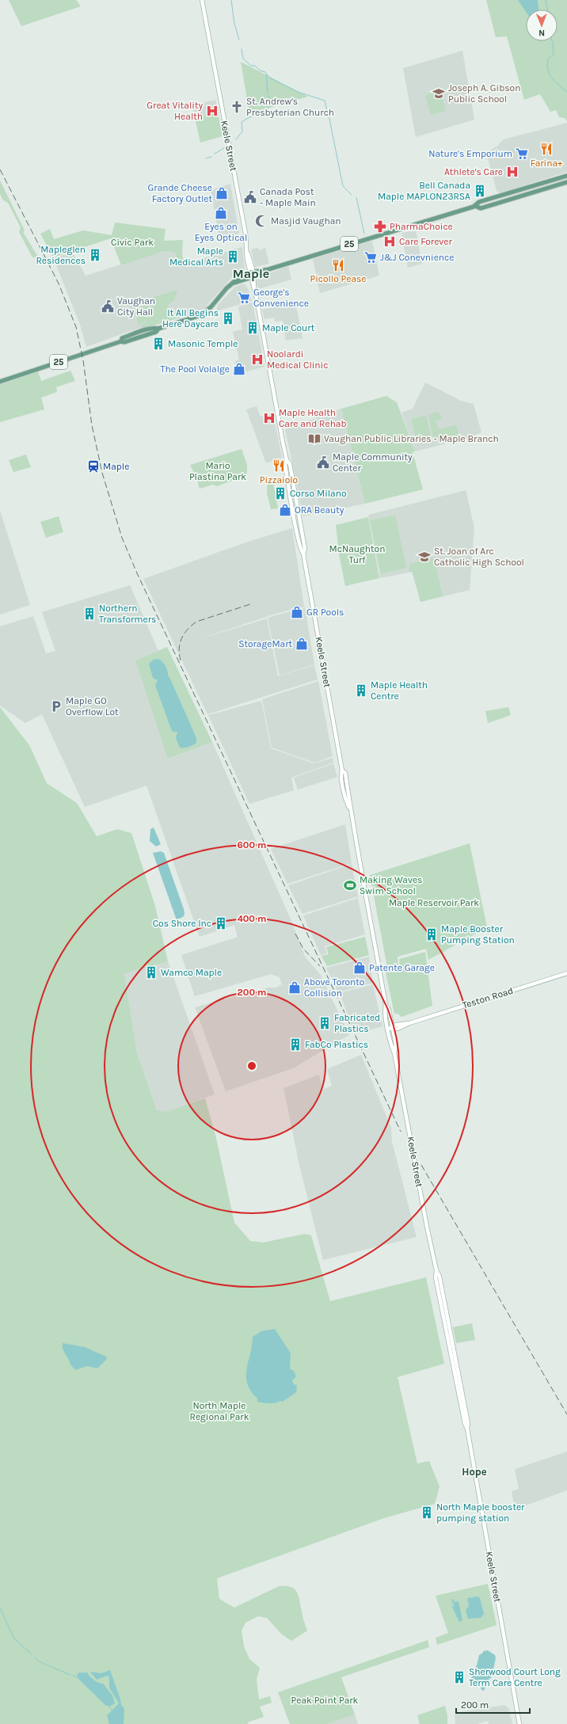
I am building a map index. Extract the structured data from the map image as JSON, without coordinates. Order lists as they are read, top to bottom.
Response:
{
  "streets": {
    "main road": ["Keele Street", "25", "Teston Road"]
  },
  "crossings": [
    ["Keele Street", "25"],
    ["Keele Street", "Teston Road"]
  ],
  "districts": ["Maple", "Hope"],
  "parks": [
    "Civic Park",
    "Mario Plastina Park",
    "McNaughton Turf",
    "Maple Reservoir Park",
    "North Maple Regional Park",
    "Peak Point Park"
  ],
  "places": {
    "school or university": ["Joseph A. Gibson Public School", "St. Joan of Arc Catholic High School"],
    "church": ["St. Andrew's Presbyterian Church"],
    "hospital": [
      "Great Vitality Health",
      "Athlete's Care",
      "Care Forever",
      "Noolardi Medical Clinic",
      "Maple Health Care and Rehab"
    ],
    "restaurant": ["Farina+", "Picollo Pease", "Pizzaiolo"],
    "supermarket": ["Nature's Emporium", "J&J Conevnience", "George's Convenience"],
    "building": [
      "Bell Canada Maple MAPLON23RSA",
      "Mapleglen Residences",
      "Maple Medical Arts",
      "It All Begins Here Daycare",
      "Maple Court",
      "Masonic Temple",
      "Corso Milano",
      "Northern Transformers",
      "Maple Health Centre",
      "Cos Shore Inc",
      "Maple Booster Pumping Station",
      "Wamco Maple",
      "Fabricated Plastics",
      "FabCo Plastics",
      "North Maple booster pumping station",
      "Sherwood Court Long Term Care Centre"
    ],
    "shop": [
      "Grande Cheese Factory Outlet",
      "Eyes on Eyes Optical",
      "The Pool Volalge",
      "ORA Beauty",
      "GR Pools",
      "StorageMart",
      "Patente Garage",
      "Above Toronto Collision"
    ],
    "public building": ["Canada Post - Maple Main", "Vaughan City Hall", "Maple Community Center"],
    "mosque": ["Masjid Vaughan"],
    "pharmacy": ["PharmaChoice"],
    "library": ["Vaughan Public Libraries - Maple Branch"],
    "station": ["Maple"],
    "parking": ["Maple GO Overflow Lot"],
    "sports": ["Making Waves Swim School"]
  },
  "scale_bar": "200 m",
  "north": "bottom",
  "rings": ["600 m", "400 m", "200 m"]
}
